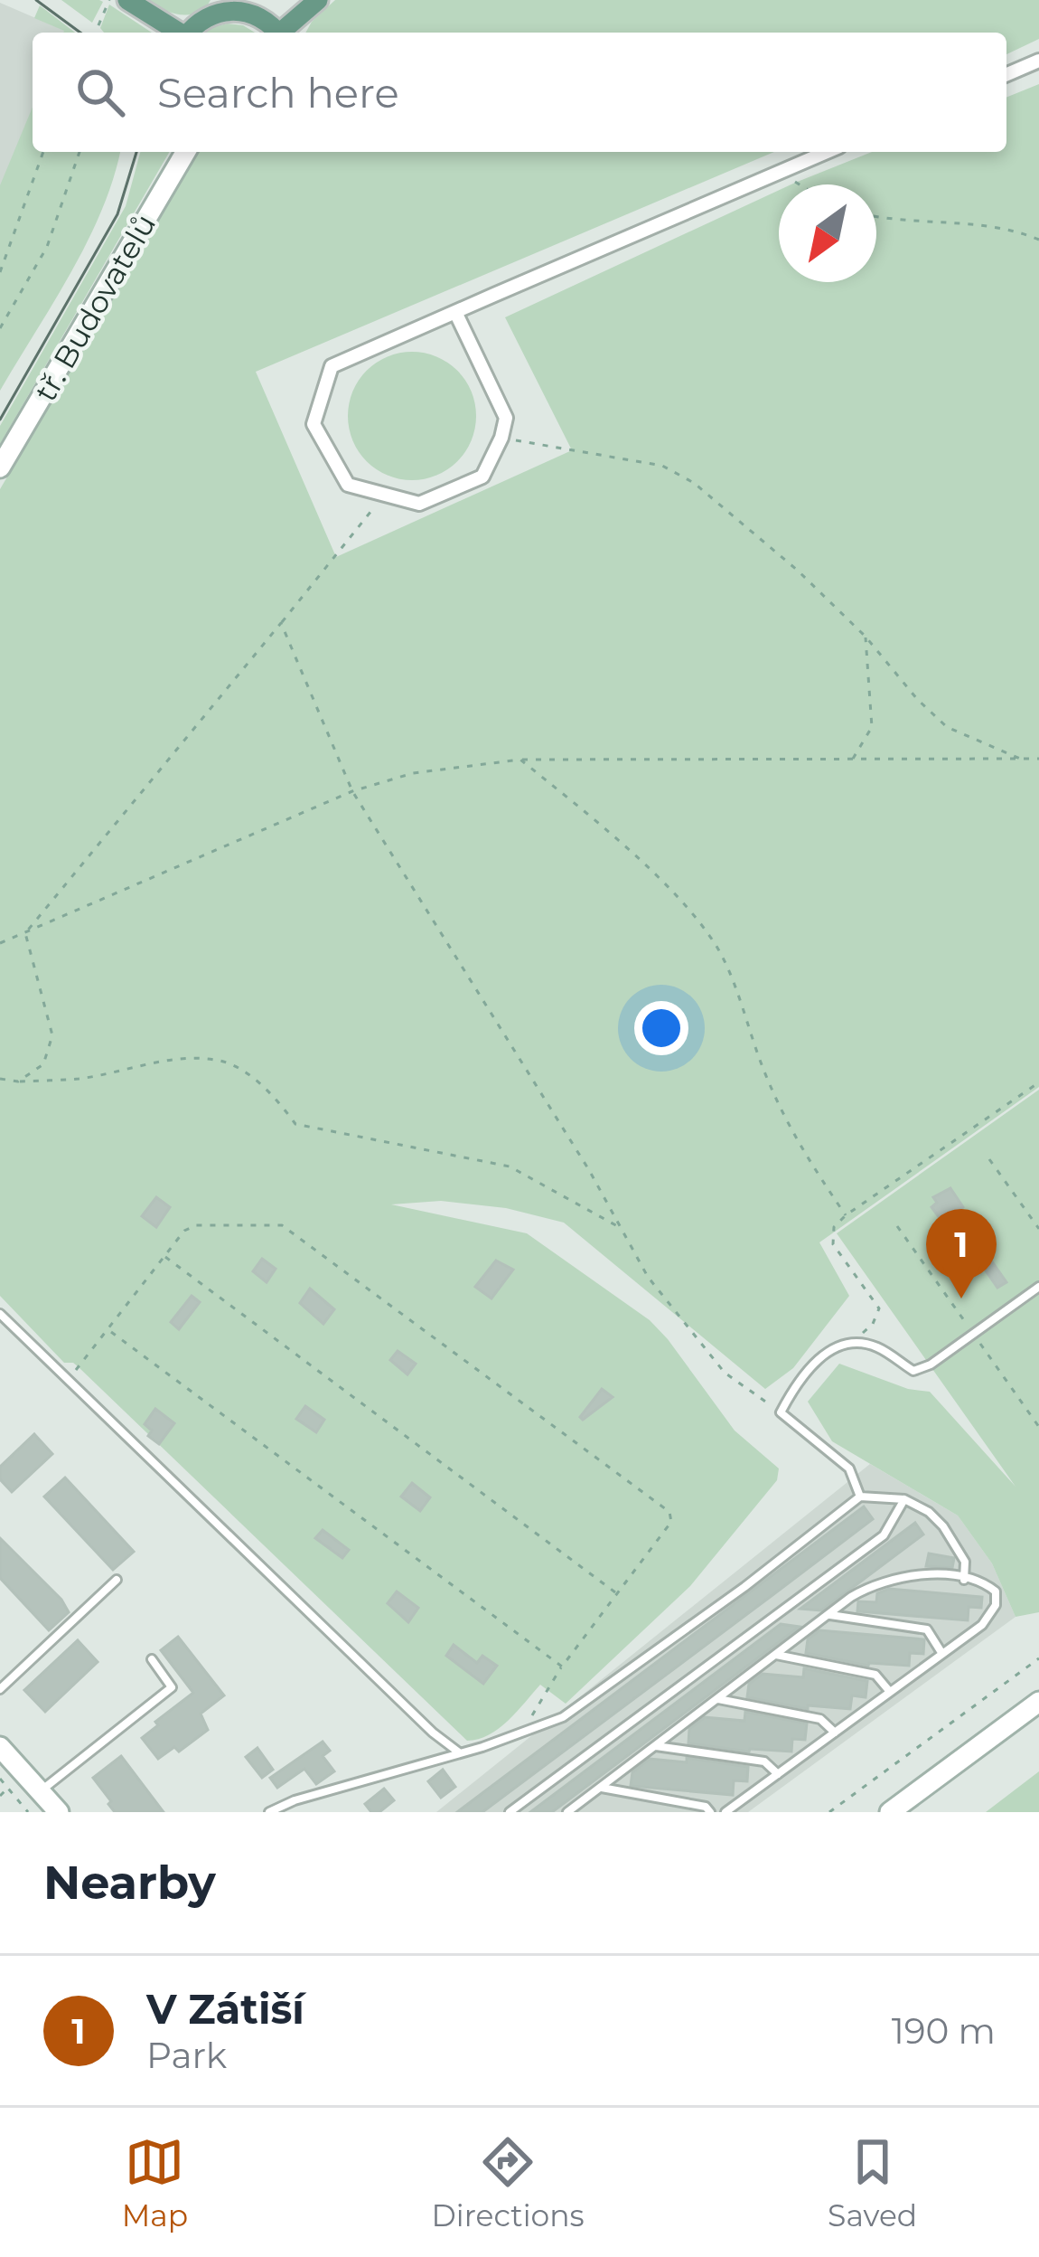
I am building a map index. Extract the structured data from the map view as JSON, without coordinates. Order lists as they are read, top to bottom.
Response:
{
  "streets": {
    "street": ["tř. Budovatelů"]
  },
  "north": "bottom left",
  "page": {
    "search": "Search here",
    "pins": "1",
    "heading": "Nearby",
    "list": [
      {
        "mark": "1",
        "name": "V Zátiší",
        "note": "Park",
        "value": "190 m"
      }
    ],
    "nav": ["Map", "Directions", "Saved"]
  }
}
